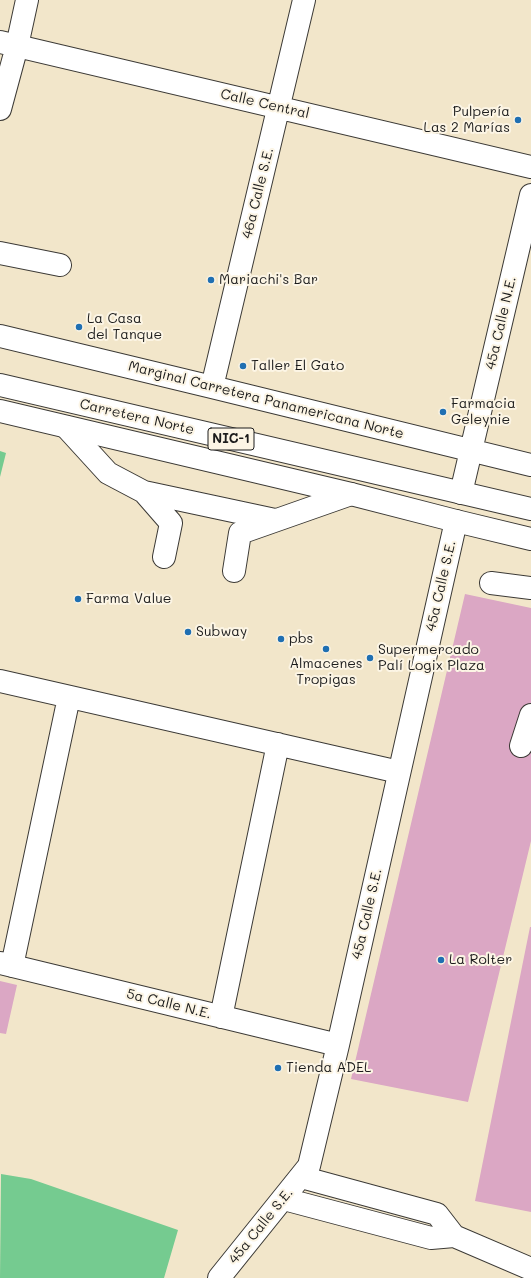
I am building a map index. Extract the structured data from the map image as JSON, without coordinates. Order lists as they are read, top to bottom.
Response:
{
  "streets": {
    "main road": [
      "Calle Central",
      "46a Calle S.E.",
      "45a Calle N.E.",
      "Marginal Carretera Panamericana Norte",
      "Carretera Norte",
      "NIC-1",
      "45a Calle S.E.",
      "5a Calle N.E."
    ]
  },
  "crossings": [
    ["Calle Central", "46a Calle S.E."],
    ["46a Calle S.E.", "Marginal Carretera Panamericana Norte"],
    ["45a Calle N.E.", "Marginal Carretera Panamericana Norte"],
    ["Carretera Norte", "NIC-1"],
    ["Carretera Norte", "45a Calle S.E."],
    ["NIC-1", "45a Calle S.E."],
    ["45a Calle S.E.", "5a Calle N.E."]
  ],
  "places": [
    "Pulpería Las 2 Marías",
    "Mariachi's Bar",
    "La Casa del Tanque",
    "Taller El Gato",
    "Farmacia Geleynie",
    "Farma Value",
    "Subway",
    "pbs",
    "Almacenes Tropigas",
    "Supermercado Palí Logix Plaza",
    "La Rolter",
    "Tienda ADEL"
  ]
}
